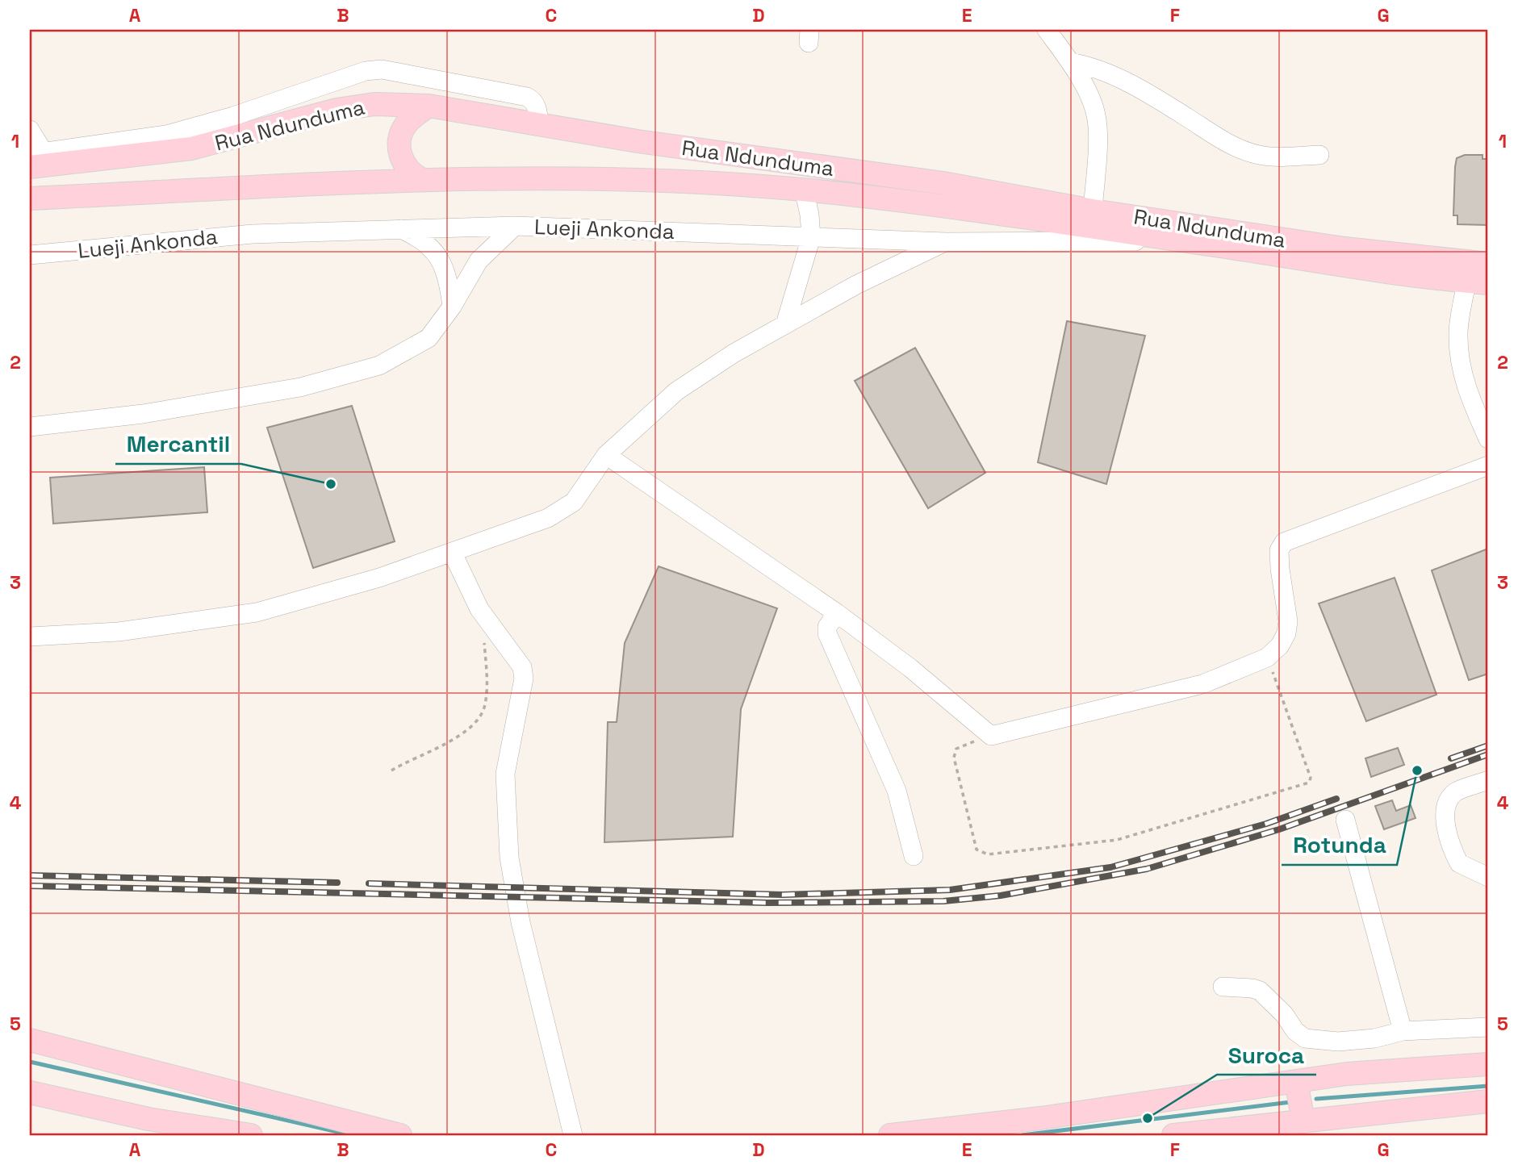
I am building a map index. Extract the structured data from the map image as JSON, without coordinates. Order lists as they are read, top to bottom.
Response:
{
  "streets": {
    "main road": ["Rua Ndunduma"],
    "street": ["Lueji Ankonda"]
  },
  "crossings": [
    ["Rua Ndunduma", "Lueji Ankonda"]
  ],
  "places": ["Mercantil", "Rotunda", "Suroca"],
  "grid": {
    "columns": [
      "A",
      "B",
      "C",
      "D",
      "E",
      "F",
      "G"
    ],
    "rows": [
      "1",
      "2",
      "3",
      "4",
      "5"
    ]
  }
}
